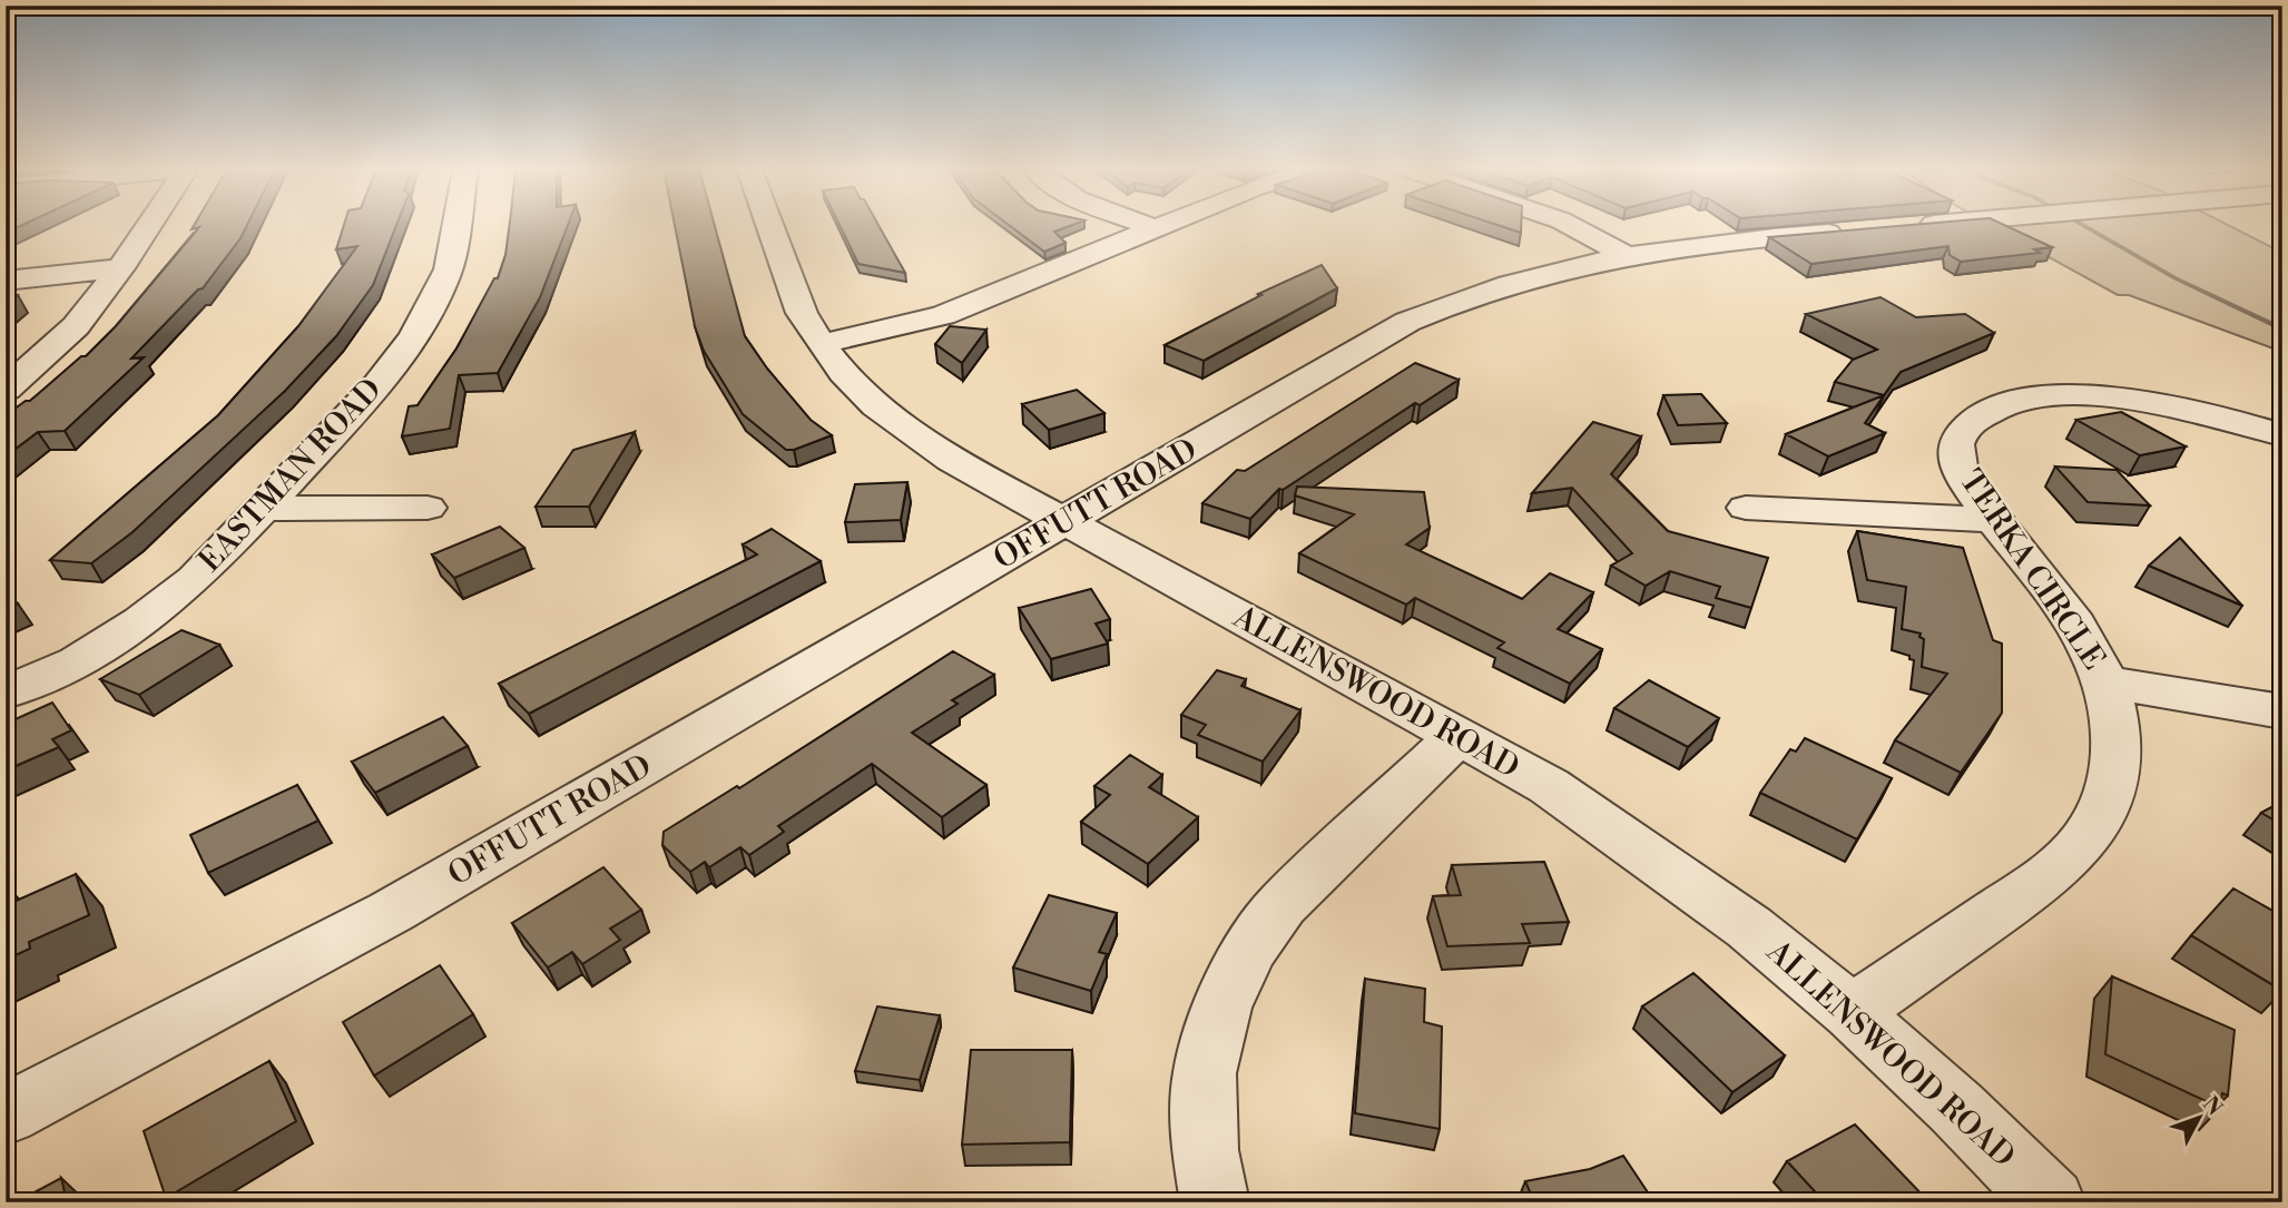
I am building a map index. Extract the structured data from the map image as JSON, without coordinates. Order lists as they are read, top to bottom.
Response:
{
  "streets": {
    "street": [
      "EASTMAN ROAD",
      "OFFUTT ROAD",
      "TERKA CIRCLE",
      "ALLENSWOOD ROAD"
    ]
  },
  "crossings": [
    ["OFFUTT ROAD", "ALLENSWOOD ROAD"],
    ["TERKA CIRCLE", "ALLENSWOOD ROAD"]
  ],
  "north": "top right"
}
